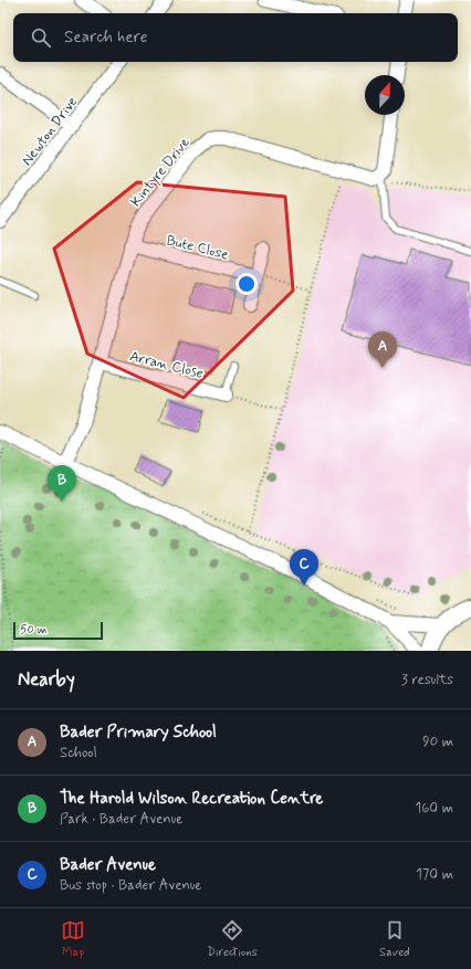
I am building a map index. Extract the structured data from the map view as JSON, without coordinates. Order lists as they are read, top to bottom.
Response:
{
  "streets": {
    "street": [
      "Newton Drive",
      "Kintyre Drive",
      "Bute Close",
      "Arran Close"
    ]
  },
  "crossings": [
    ["Kintyre Drive", "Bute Close"],
    ["Kintyre Drive", "Arran Close"]
  ],
  "scale_bar": "50 m",
  "north": "top",
  "page": {
    "search": "Search here",
    "pins": ["A", "B", "C"],
    "scale": "50 m",
    "heading": ["Nearby", "3 results"],
    "list": [
      {
        "mark": "A",
        "name": "Bader Primary School",
        "note": "School",
        "value": "90 m"
      },
      {
        "mark": "B",
        "name": "The Harold Wilson Recreation Centre",
        "note": "Park · Bader Avenue",
        "value": "160 m"
      },
      {
        "mark": "C",
        "name": "Bader Avenue",
        "note": "Bus stop · Bader Avenue",
        "value": "170 m"
      }
    ],
    "nav": ["Map", "Directions", "Saved"]
  }
}
